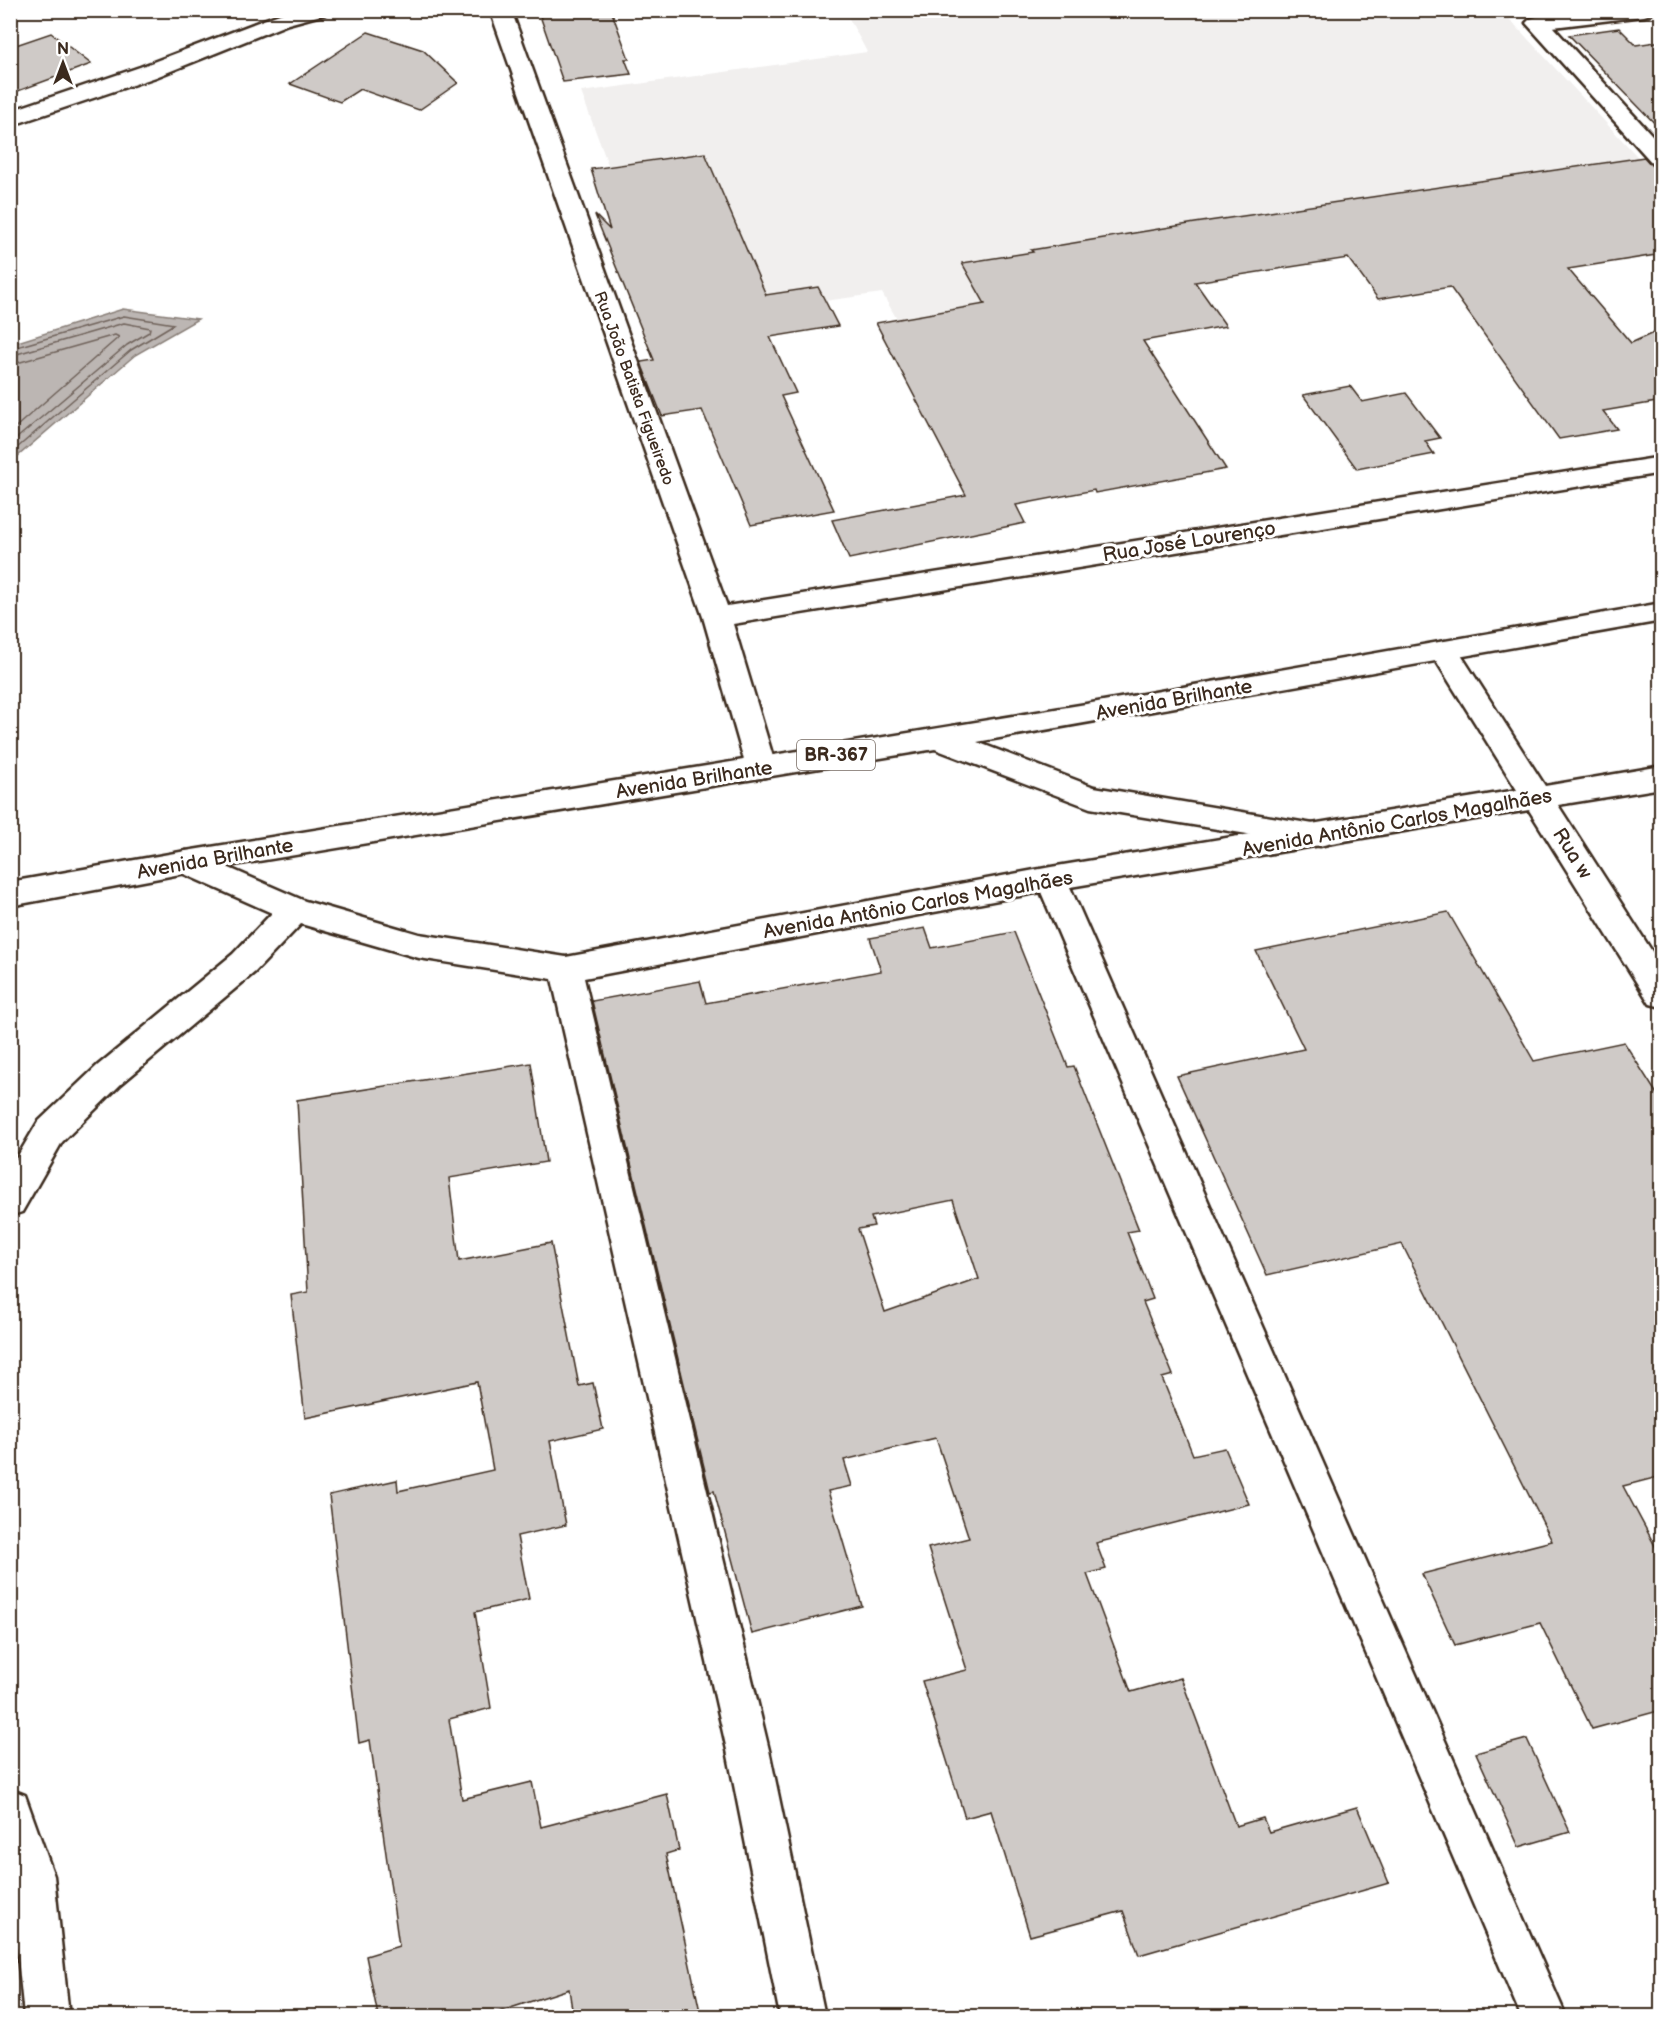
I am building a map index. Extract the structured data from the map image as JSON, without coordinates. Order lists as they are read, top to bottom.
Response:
{
  "streets": {
    "street": [
      "Rua João Batista Figueiredo",
      "Rua José Lourenço",
      "Avenida Brilhante",
      "BR-367",
      "Avenida Antônio Carlos Magalhães",
      "Rua w"
    ]
  },
  "crossings": [
    ["Rua João Batista Figueiredo", "Rua José Lourenço"],
    ["Rua João Batista Figueiredo", "Avenida Brilhante"],
    ["Avenida Brilhante", "Avenida Antônio Carlos Magalhães"],
    ["Avenida Brilhante", "Rua w"],
    ["Avenida Antônio Carlos Magalhães", "Rua w"]
  ],
  "north": "top"
}
